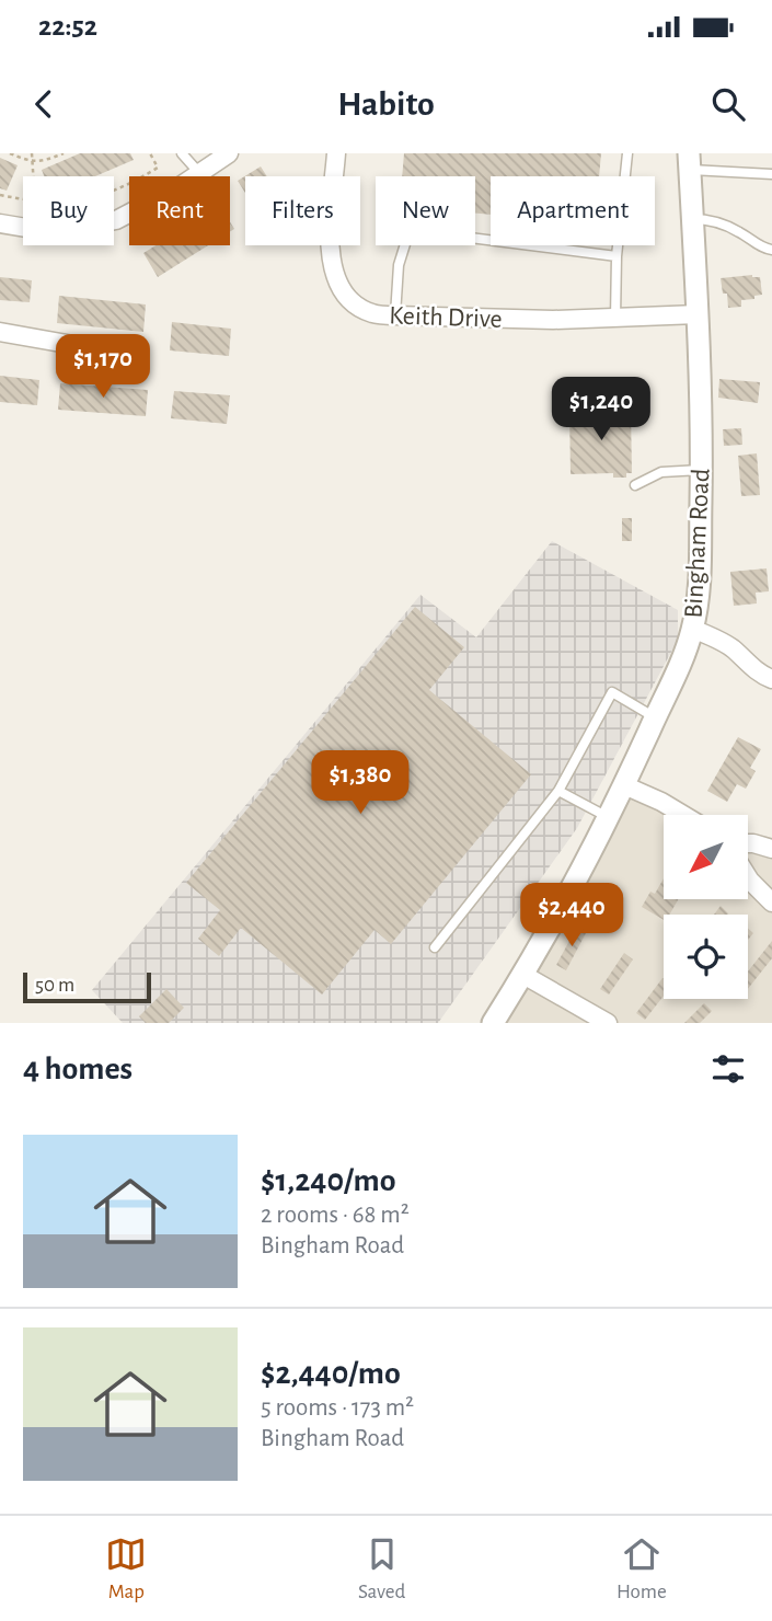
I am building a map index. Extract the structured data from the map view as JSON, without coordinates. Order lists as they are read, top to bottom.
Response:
{
  "streets": {
    "street": ["Keith Drive", "Bingham Road"]
  },
  "crossings": [
    ["Keith Drive", "Bingham Road"]
  ],
  "scale_bar": "50 m",
  "north": "bottom left",
  "page": {
    "status": "22:52",
    "header": "Habito",
    "chip": [
      "Buy",
      "Rent",
      "Filters",
      "New",
      "Apartment"
    ],
    "price": [
      "$1,170",
      "$1,240",
      "$1,380",
      "$2,440"
    ],
    "scale": "50 m",
    "heading": "4 homes",
    "list": [
      {
        "name": "$1,240/mo",
        "note": "2 rooms · 68 m² · Bingham Road"
      },
      {
        "name": "$2,440/mo",
        "note": "5 rooms · 173 m² · Bingham Road"
      }
    ],
    "tabs": ["Map", "Saved", "Home"]
  }
}
